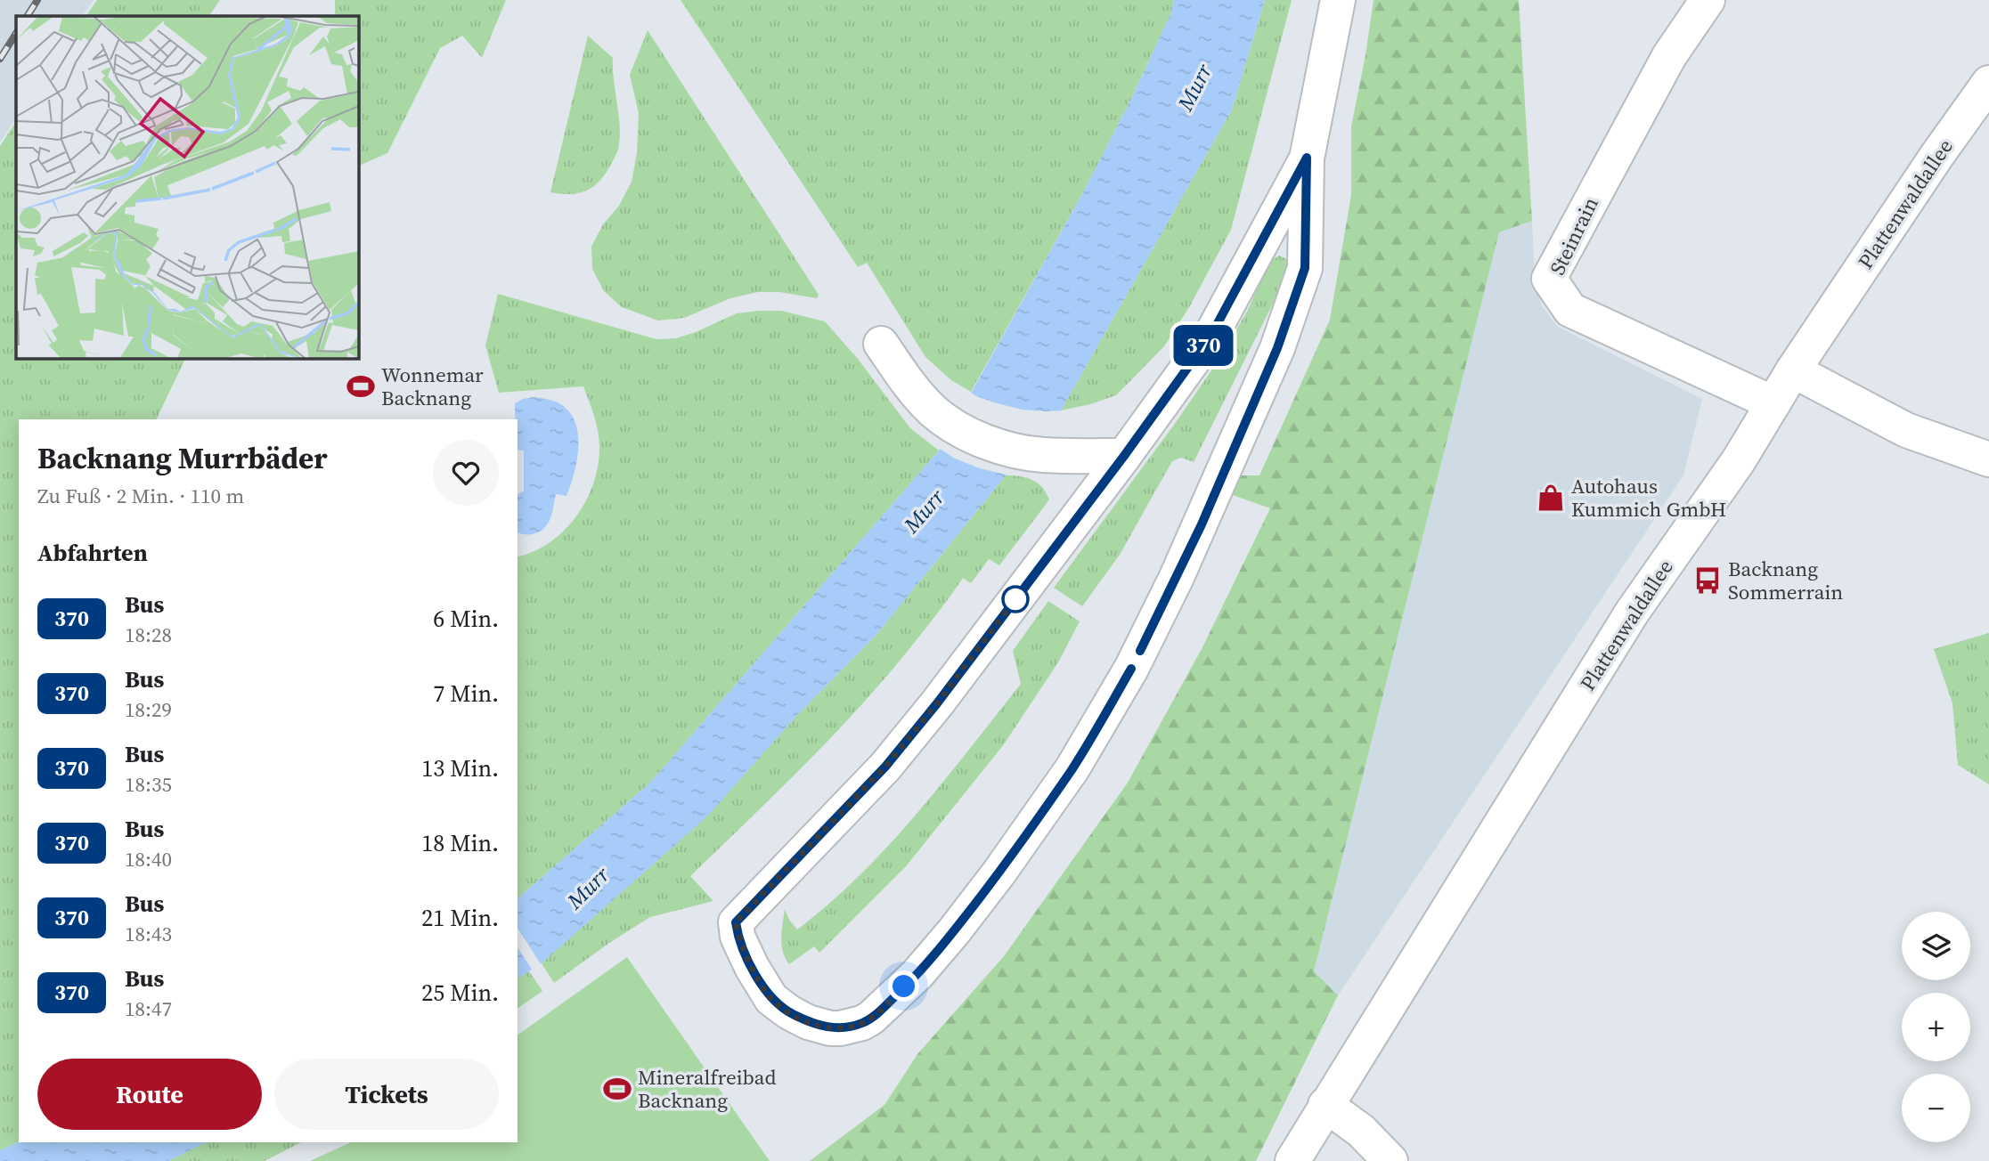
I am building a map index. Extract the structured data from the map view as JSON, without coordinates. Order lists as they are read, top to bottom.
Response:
{
  "streets": {
    "street": ["Plattenwaldallee", "Steinrain"]
  },
  "crossings": [
    ["Plattenwaldallee", "Steinrain"]
  ],
  "water": ["Murr"],
  "places": {
    "sports": ["Wonnemar Backnang", "Mineralfreibad Backnang"],
    "shop": ["Autohaus Kummich GmbH"],
    "bus stop": ["Backnang Sommerrain"]
  },
  "lines": ["bus line 370"],
  "page": {
    "on_map": "370",
    "heading": [
      ["Backnang Murrbäder", "Zu Fuß · 2 Min. · 110 m"],
      "Abfahrten"
    ],
    "list": [
      {
        "mark": "370",
        "name": "Bus",
        "note": "18:28",
        "value": "6 Min."
      },
      {
        "mark": "370",
        "name": "Bus",
        "note": "18:29",
        "value": "7 Min."
      },
      {
        "mark": "370",
        "name": "Bus",
        "note": "18:35",
        "value": "13 Min."
      },
      {
        "mark": "370",
        "name": "Bus",
        "note": "18:40",
        "value": "18 Min."
      },
      {
        "mark": "370",
        "name": "Bus",
        "note": "18:43",
        "value": "21 Min."
      },
      {
        "mark": "370",
        "name": "Bus",
        "note": "18:47",
        "value": "25 Min."
      }
    ],
    "map_buttons": ["+", "−"],
    "buttons": ["Route", "Tickets"]
  }
}
